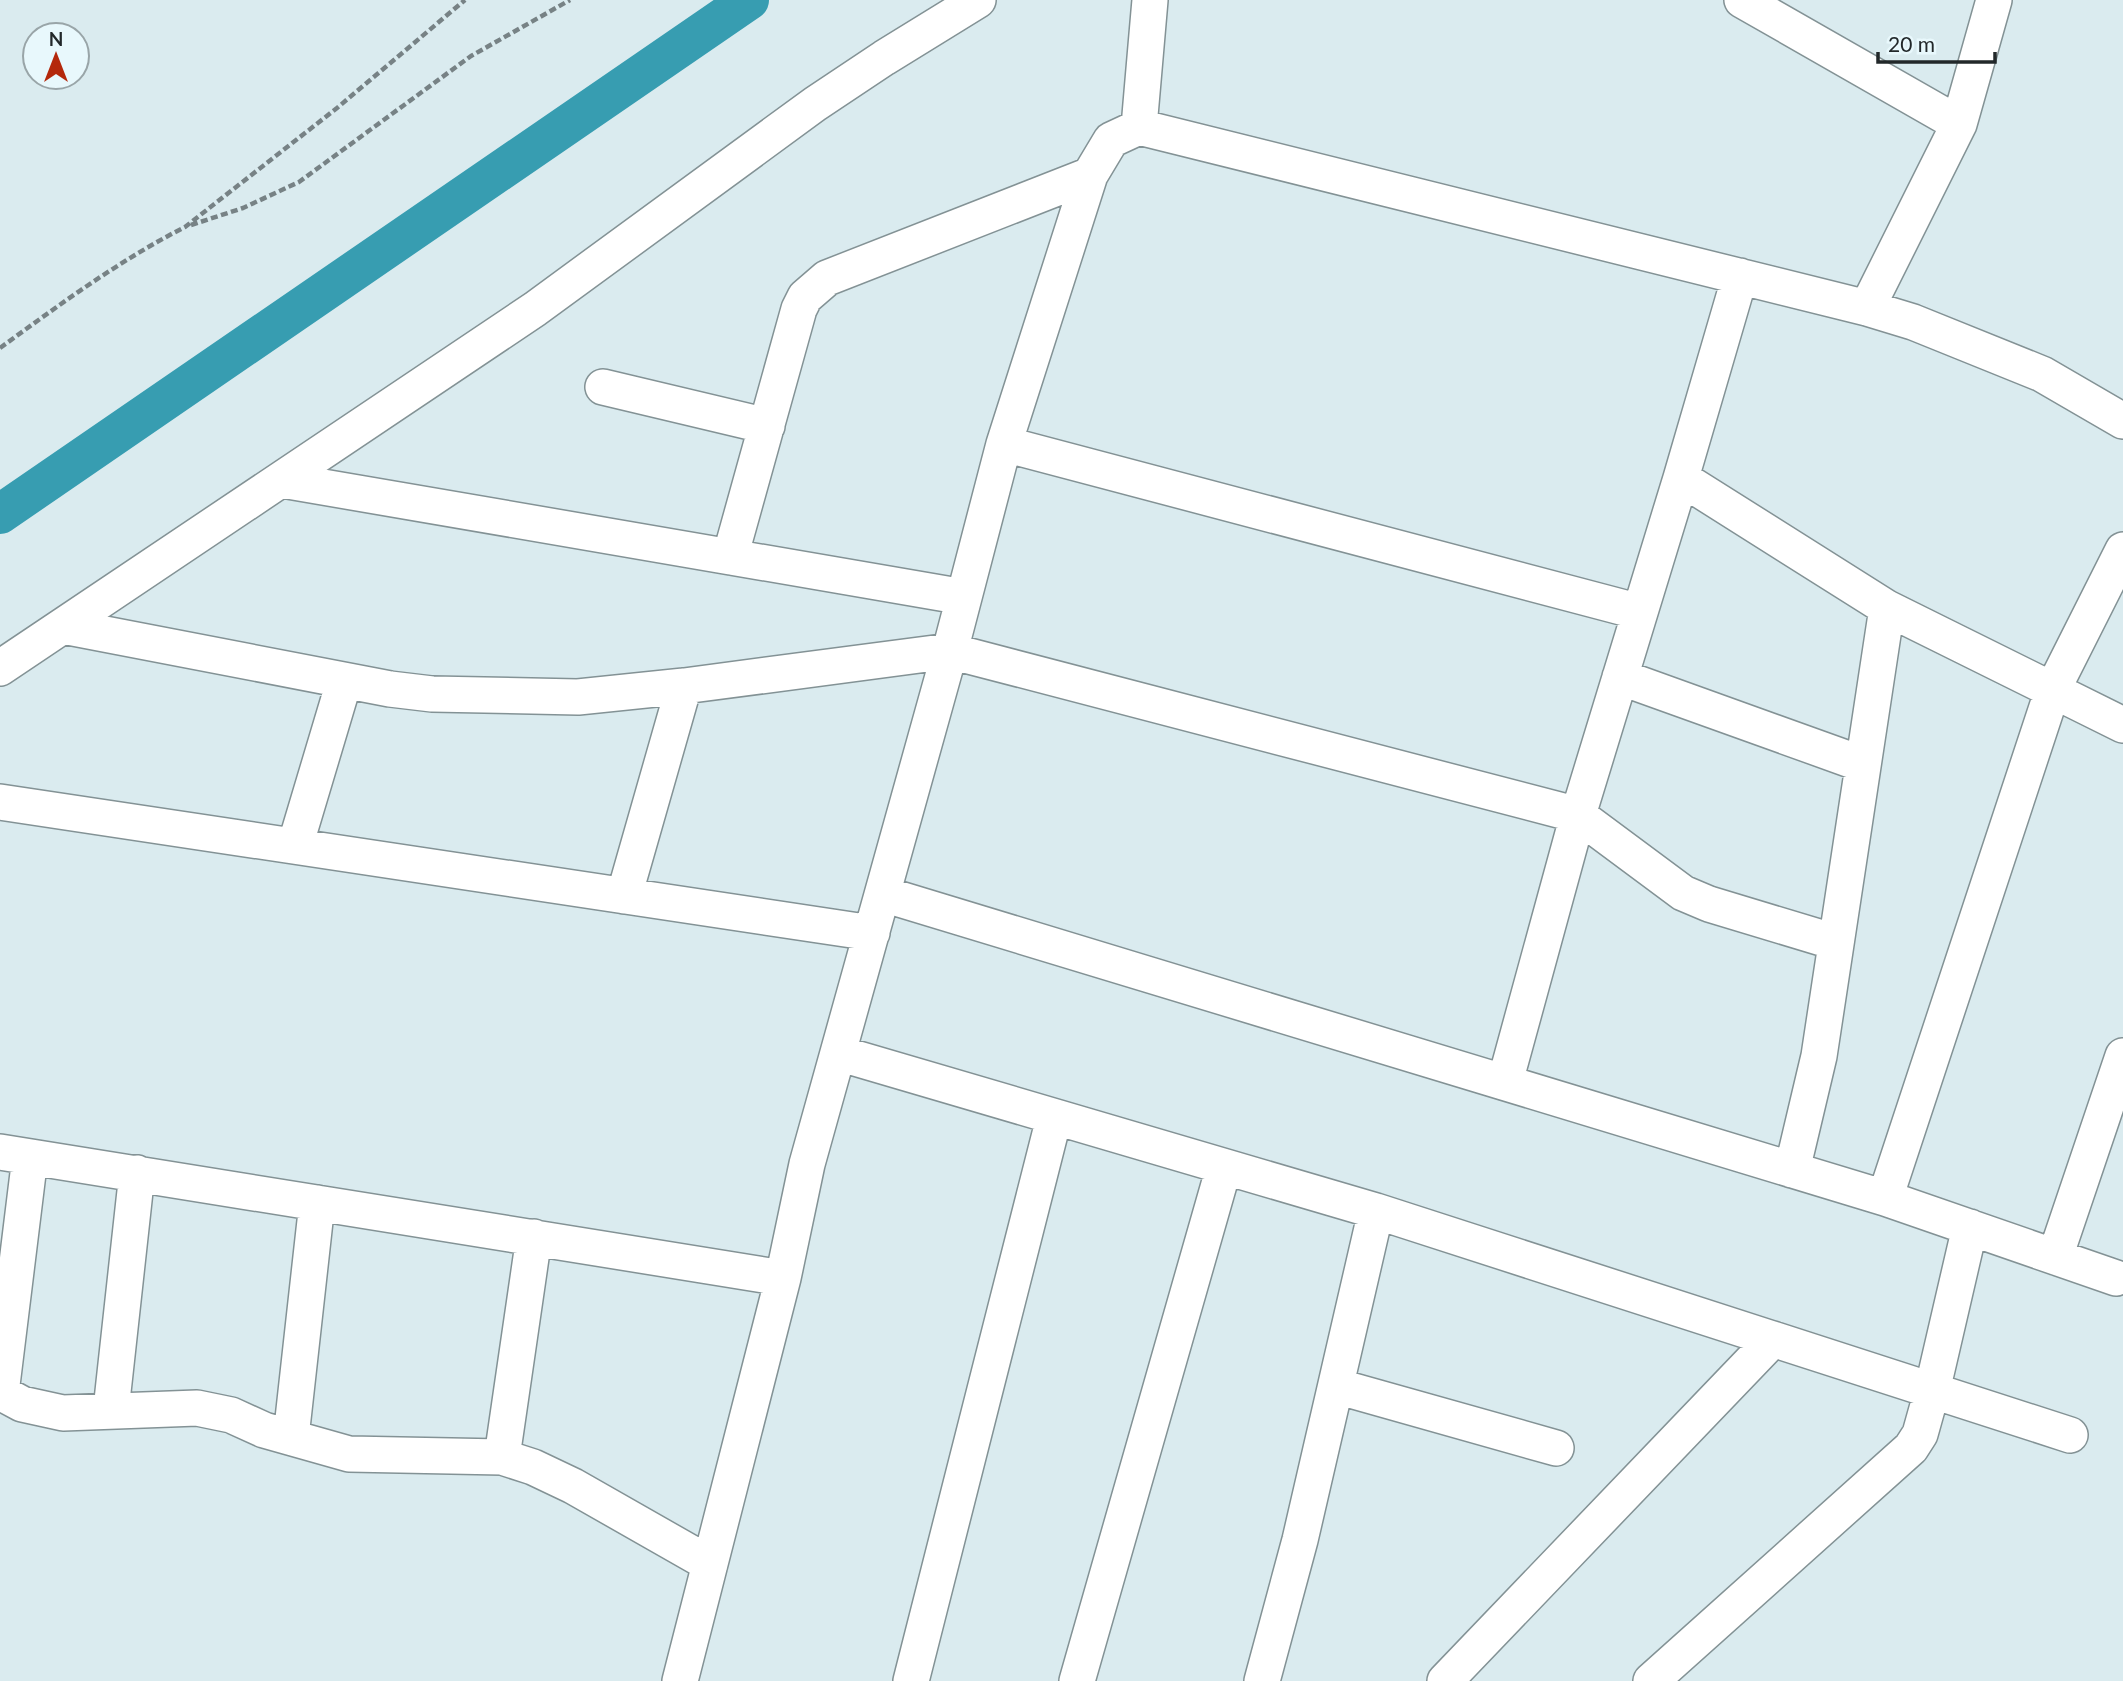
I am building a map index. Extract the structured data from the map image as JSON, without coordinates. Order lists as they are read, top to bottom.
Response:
{
  "scale_bar": "20 m",
  "north": "top"
}
